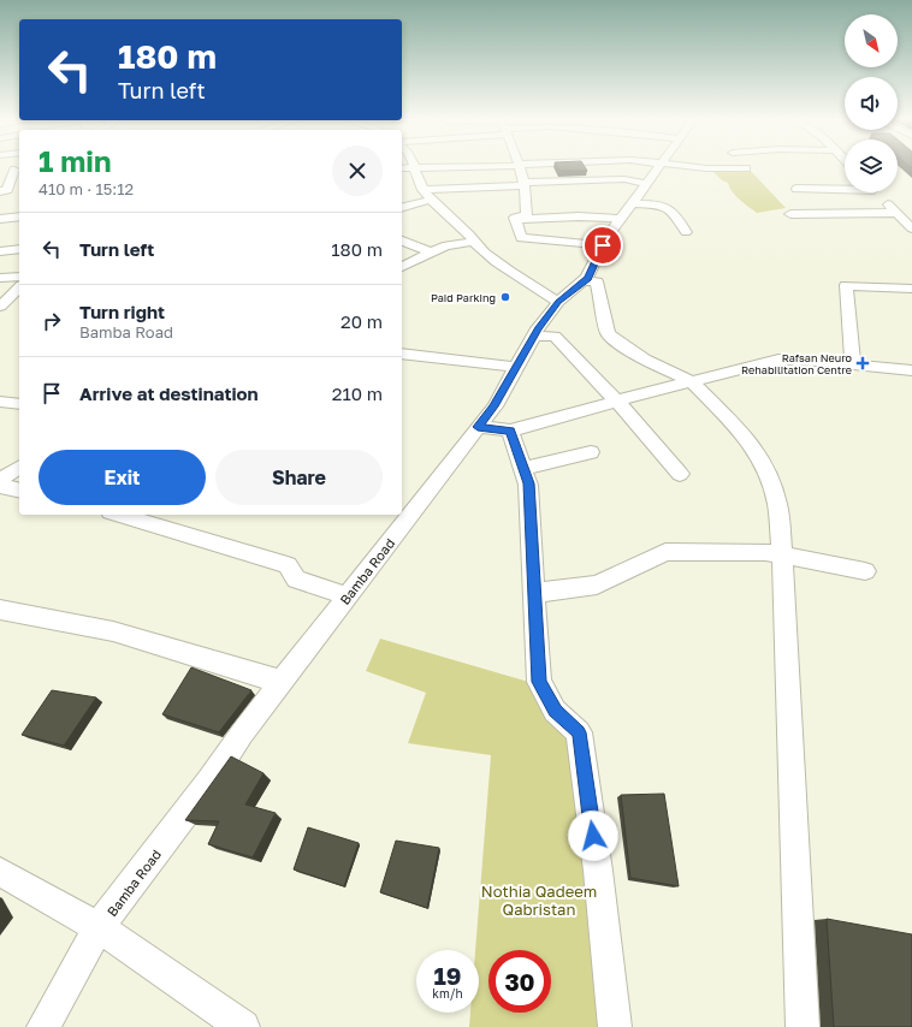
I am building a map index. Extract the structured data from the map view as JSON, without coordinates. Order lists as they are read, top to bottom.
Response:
{
  "streets": {
    "street": ["Bamba Road"]
  },
  "parks": ["Nothia Qadeem Qabristan"],
  "places": {
    "other": ["Paid Parking"],
    "health": ["Rafsan Neuro Rehabilitation Centre"]
  },
  "north": "bottom right",
  "page": {
    "turn": ["180 m", "Turn left"],
    "heading": ["1 min", "410 m · 15:12"],
    "list": [
      {
        "name": "Turn left",
        "value": "180 m"
      },
      {
        "name": "Turn right",
        "note": "Bamba Road",
        "value": "20 m"
      },
      {
        "name": "Arrive at destination",
        "value": "210 m"
      }
    ],
    "buttons": ["Exit", "Share"],
    "speed": "19 km/h",
    "limit": "30"
  }
}
